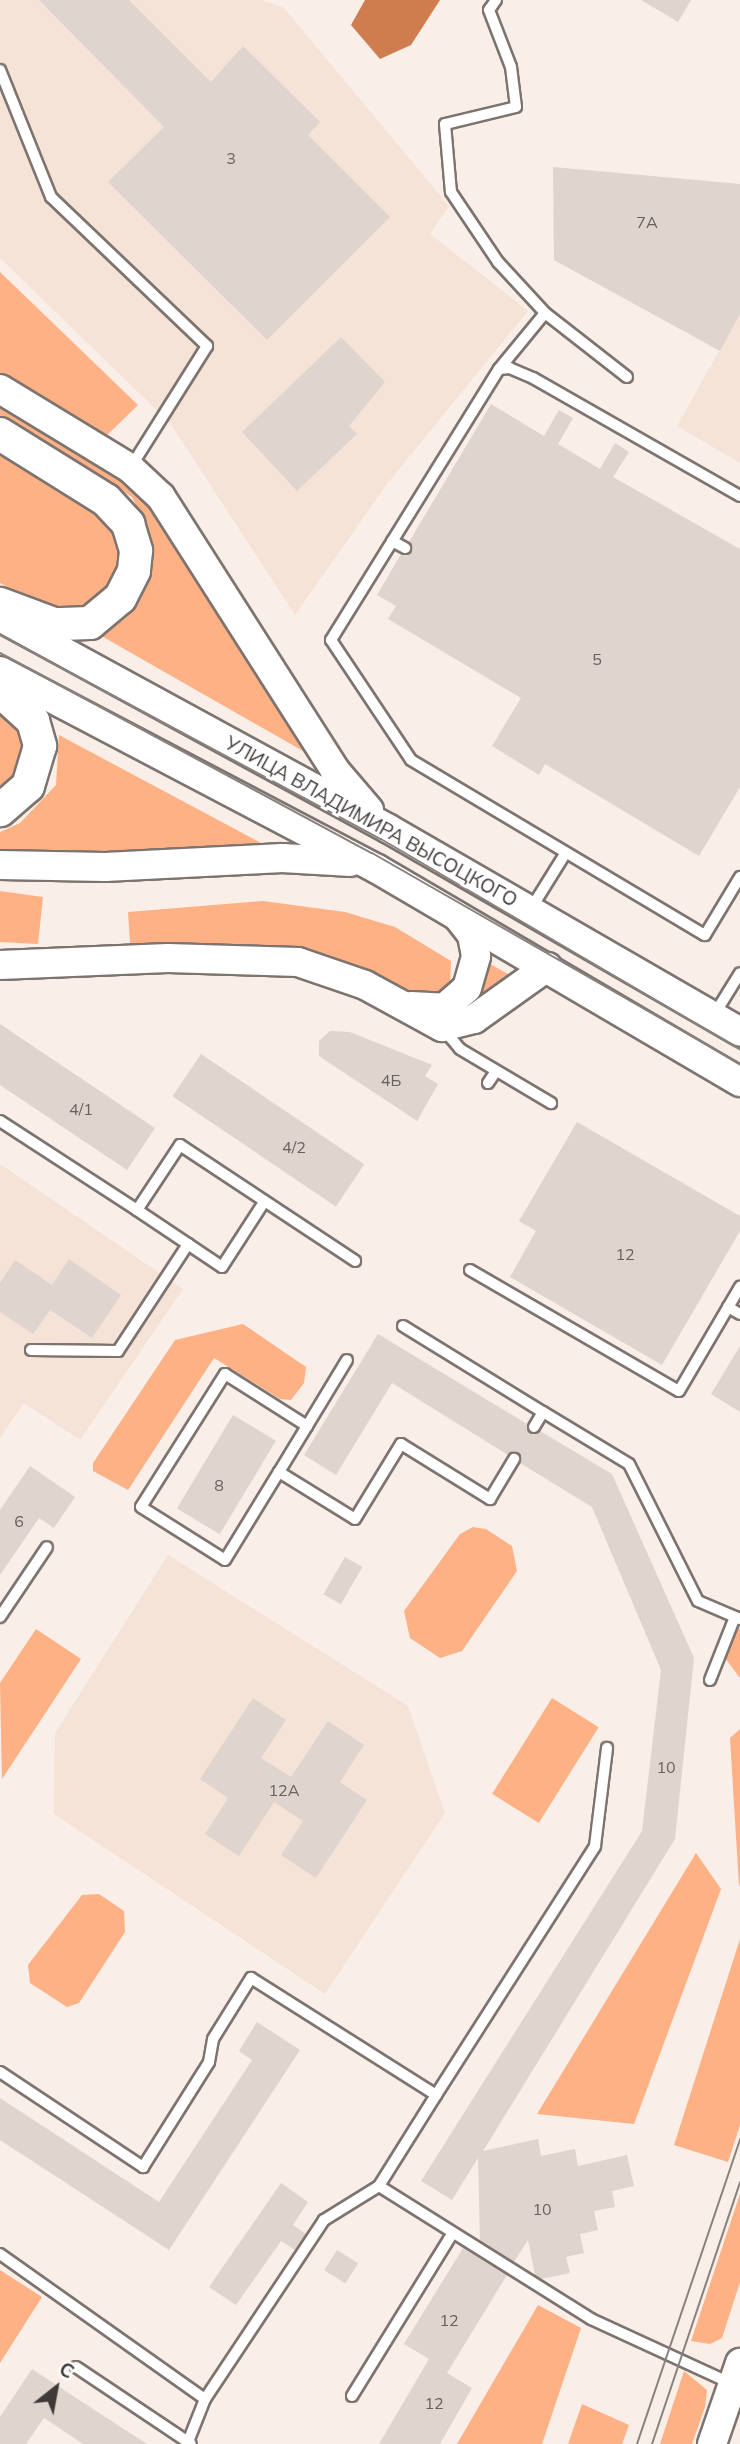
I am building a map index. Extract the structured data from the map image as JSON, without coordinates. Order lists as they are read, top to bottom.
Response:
{
  "streets": {
    "main road": ["УЛИЦА ВЛАДИМИРА ВЫСОЦКОГО"]
  },
  "house_numbers": [
    "3",
    "7А",
    "5",
    "4Б",
    "4/1",
    "4/2",
    "12",
    "8",
    "6",
    "10",
    "12А",
    "10",
    "12",
    "12"
  ],
  "north": "top right"
}
